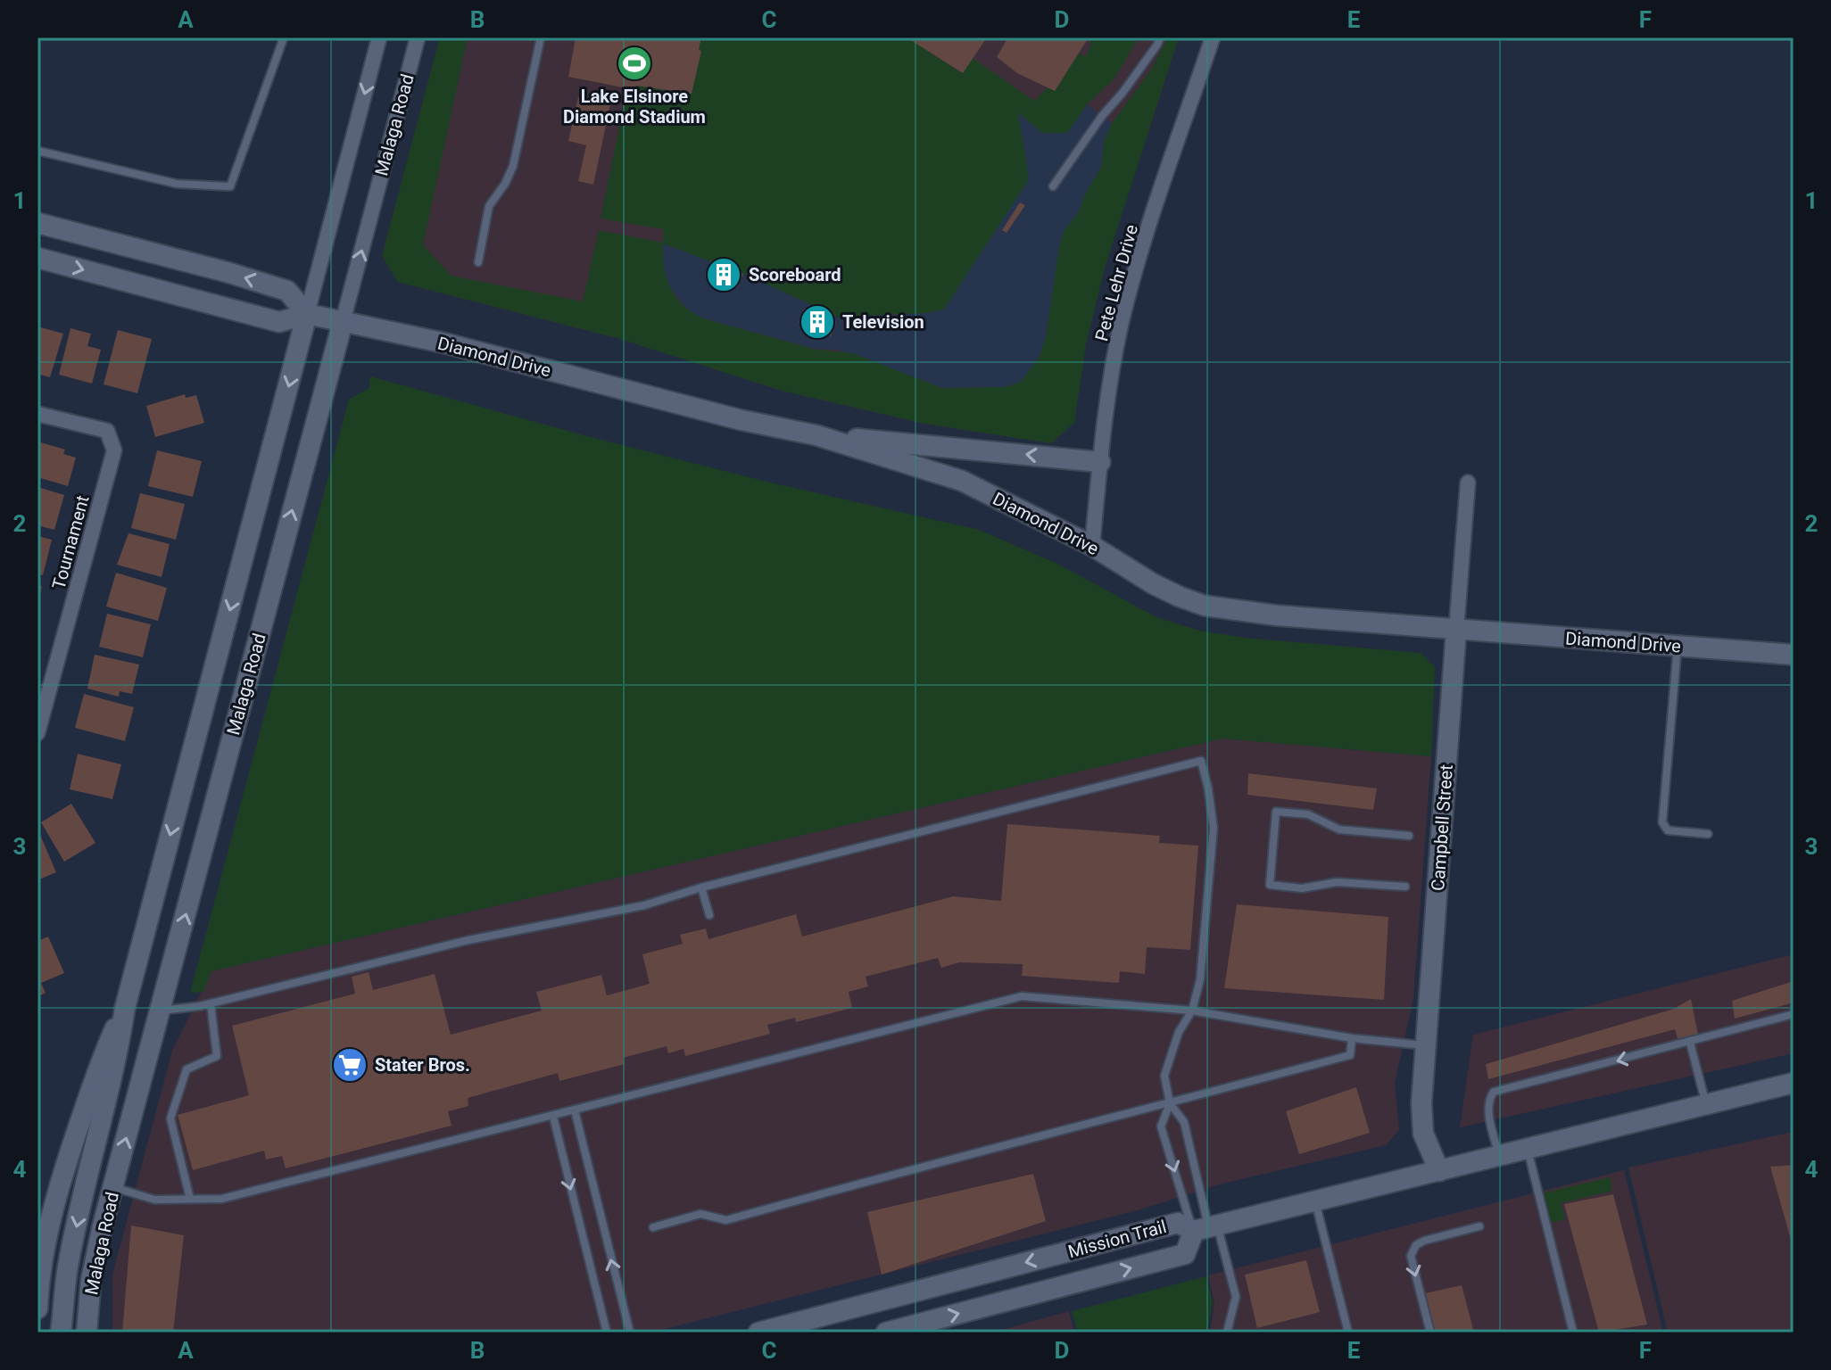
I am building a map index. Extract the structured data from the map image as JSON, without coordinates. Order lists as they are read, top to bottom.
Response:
{
  "streets": {
    "street": [
      "Malaga Road",
      "Pete Lehr Drive",
      "Diamond Drive",
      "Tournament",
      "Campbell Street",
      "Mission Trail"
    ]
  },
  "crossings": [
    ["Malaga Road", "Diamond Drive"],
    ["Pete Lehr Drive", "Diamond Drive"],
    ["Diamond Drive", "Campbell Street"]
  ],
  "places": {
    "sports": ["Lake Elsinore Diamond Stadium"],
    "building": ["Scoreboard", "Television"],
    "supermarket": ["Stater Bros."]
  },
  "grid": {
    "columns": [
      "A",
      "B",
      "C",
      "D",
      "E",
      "F"
    ],
    "rows": [
      "1",
      "2",
      "3",
      "4"
    ]
  }
}
